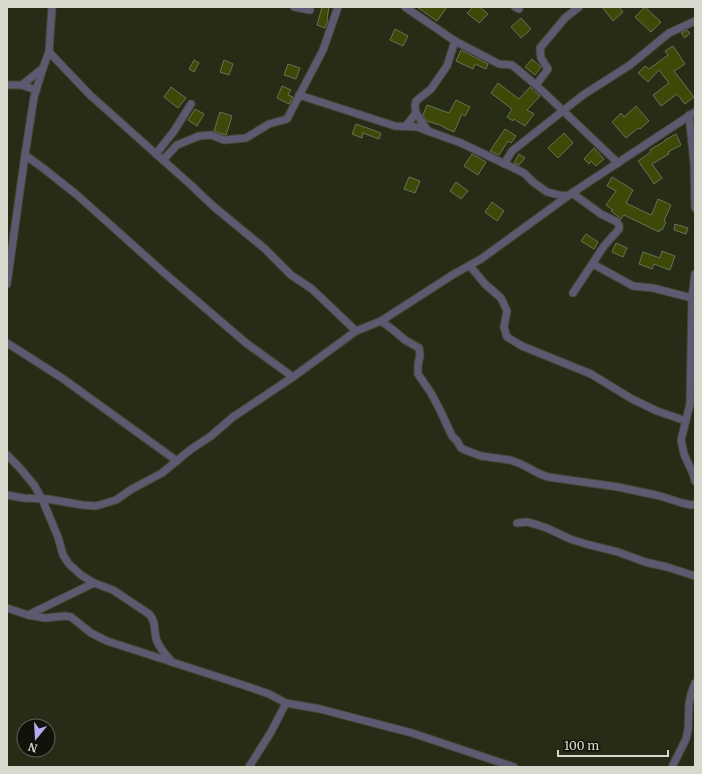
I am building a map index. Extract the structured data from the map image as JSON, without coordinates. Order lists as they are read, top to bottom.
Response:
{
  "scale_bar": "100 m",
  "north": "bottom"
}
